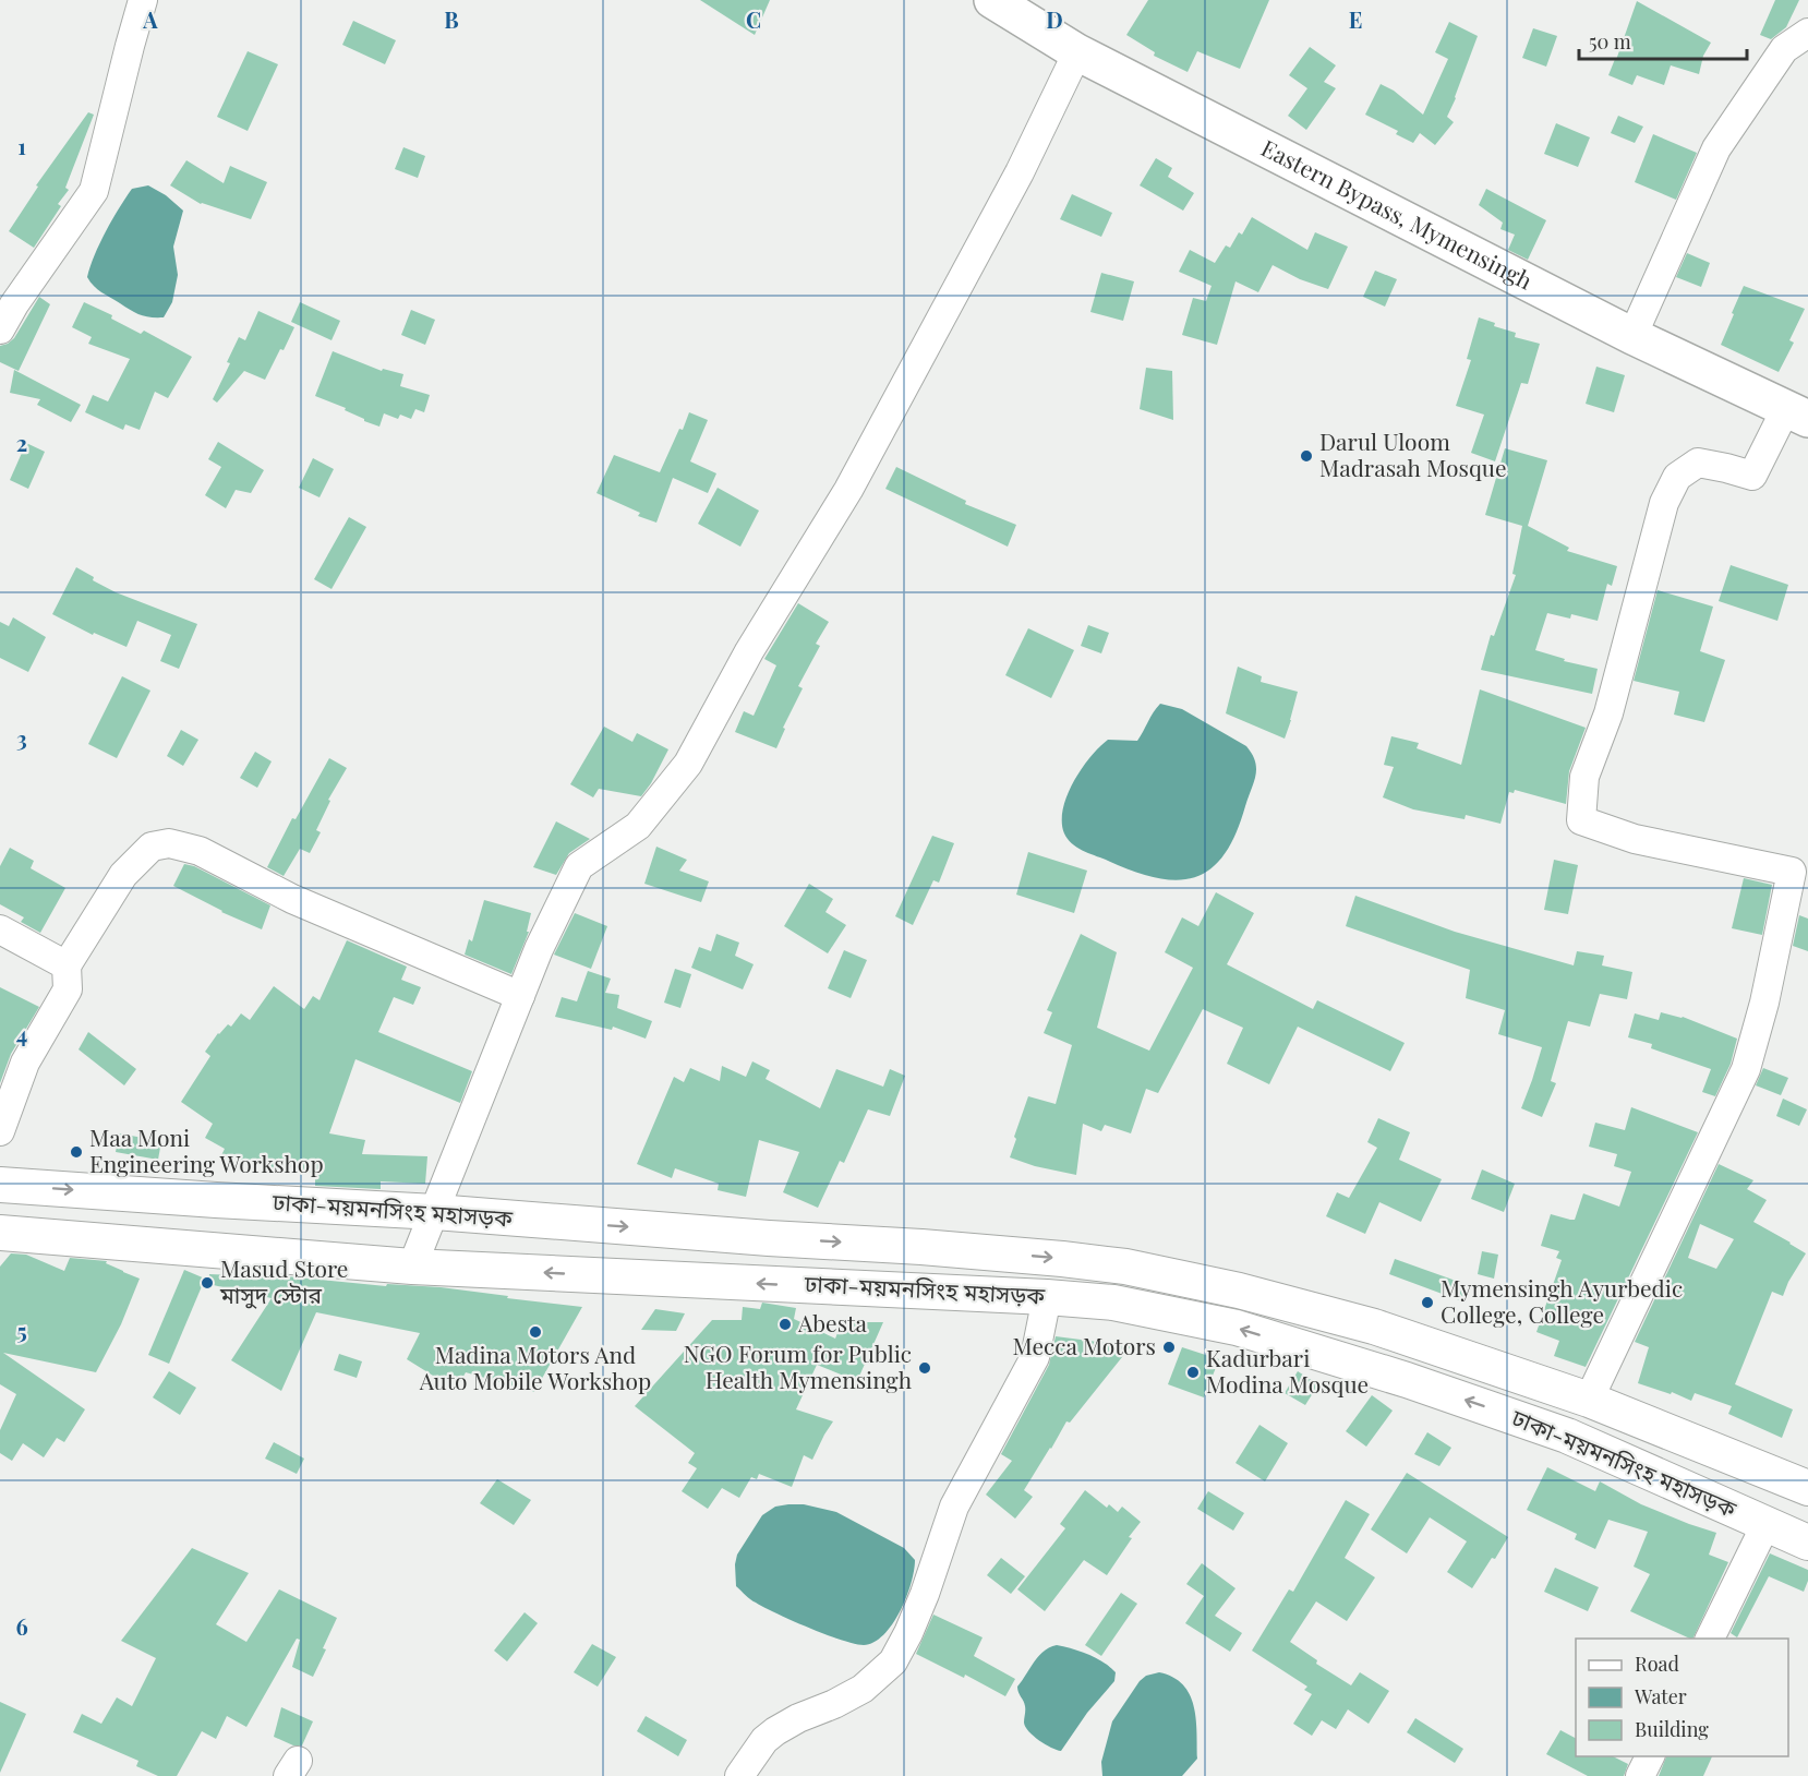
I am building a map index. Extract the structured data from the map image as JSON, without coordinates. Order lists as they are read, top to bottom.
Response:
{
  "streets": {
    "highway": ["Eastern Bypass, Mymensingh"],
    "main road": ["ঢাকা-ময়মনসিংহ মহাসড়ক"]
  },
  "places": [
    "Darul Uloom Madrasah Mosque",
    "Maa Moni Engineering Workshop",
    "Masud Store মাসুদ স্টোর",
    "Mymensingh Ayurbedic College, College",
    "Abesta",
    "Madina Motors And Auto Mobile Workshop",
    "Mecca Motors",
    "NGO Forum for Public Health Mymensingh",
    "Kadurbari Modina Mosque"
  ],
  "legend": ["Road", "Water", "Building"],
  "scale_bar": "50 m",
  "grid": {
    "columns": [
      "A",
      "B",
      "C",
      "D",
      "E"
    ],
    "rows": [
      "1",
      "2",
      "3",
      "4",
      "5",
      "6"
    ]
  }
}
